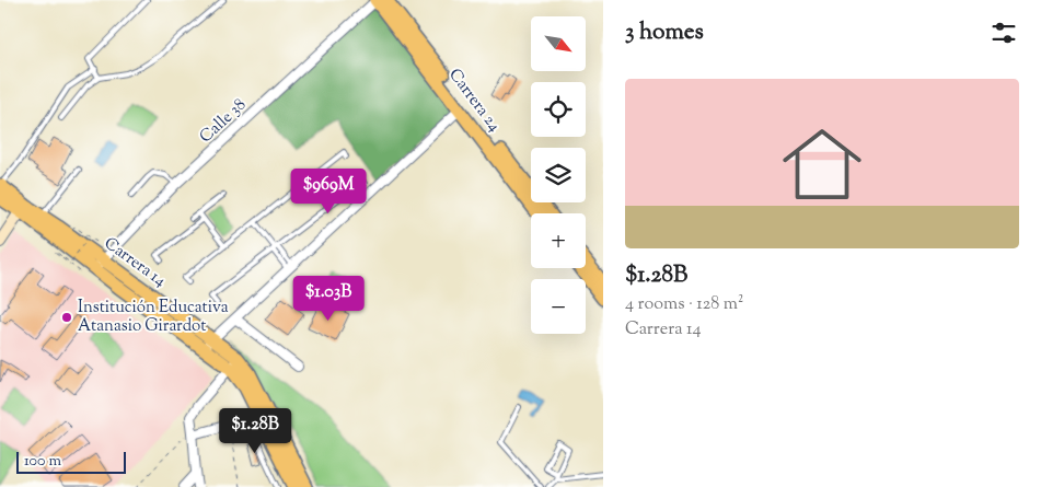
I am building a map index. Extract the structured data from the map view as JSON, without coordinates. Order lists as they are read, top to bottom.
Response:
{
  "streets": {
    "main road": ["Carrera 24", "Carrera 14"],
    "street": ["Calle 38"]
  },
  "crossings": [
    ["Carrera 24", "Calle 38"],
    ["Calle 38", "Carrera 14"]
  ],
  "places": ["Institución Educativa Atanasio Girardot"],
  "scale_bar": "100 m",
  "north": "bottom right",
  "page": {
    "heading": "3 homes",
    "map_buttons": ["+", "−"],
    "list": [
      {
        "name": "$1.28B",
        "note": "4 rooms · 128 m² · Carrera 14"
      }
    ],
    "price": ["$969M", "$1.03B", "$1.28B"],
    "scale": "100 m"
  }
}
